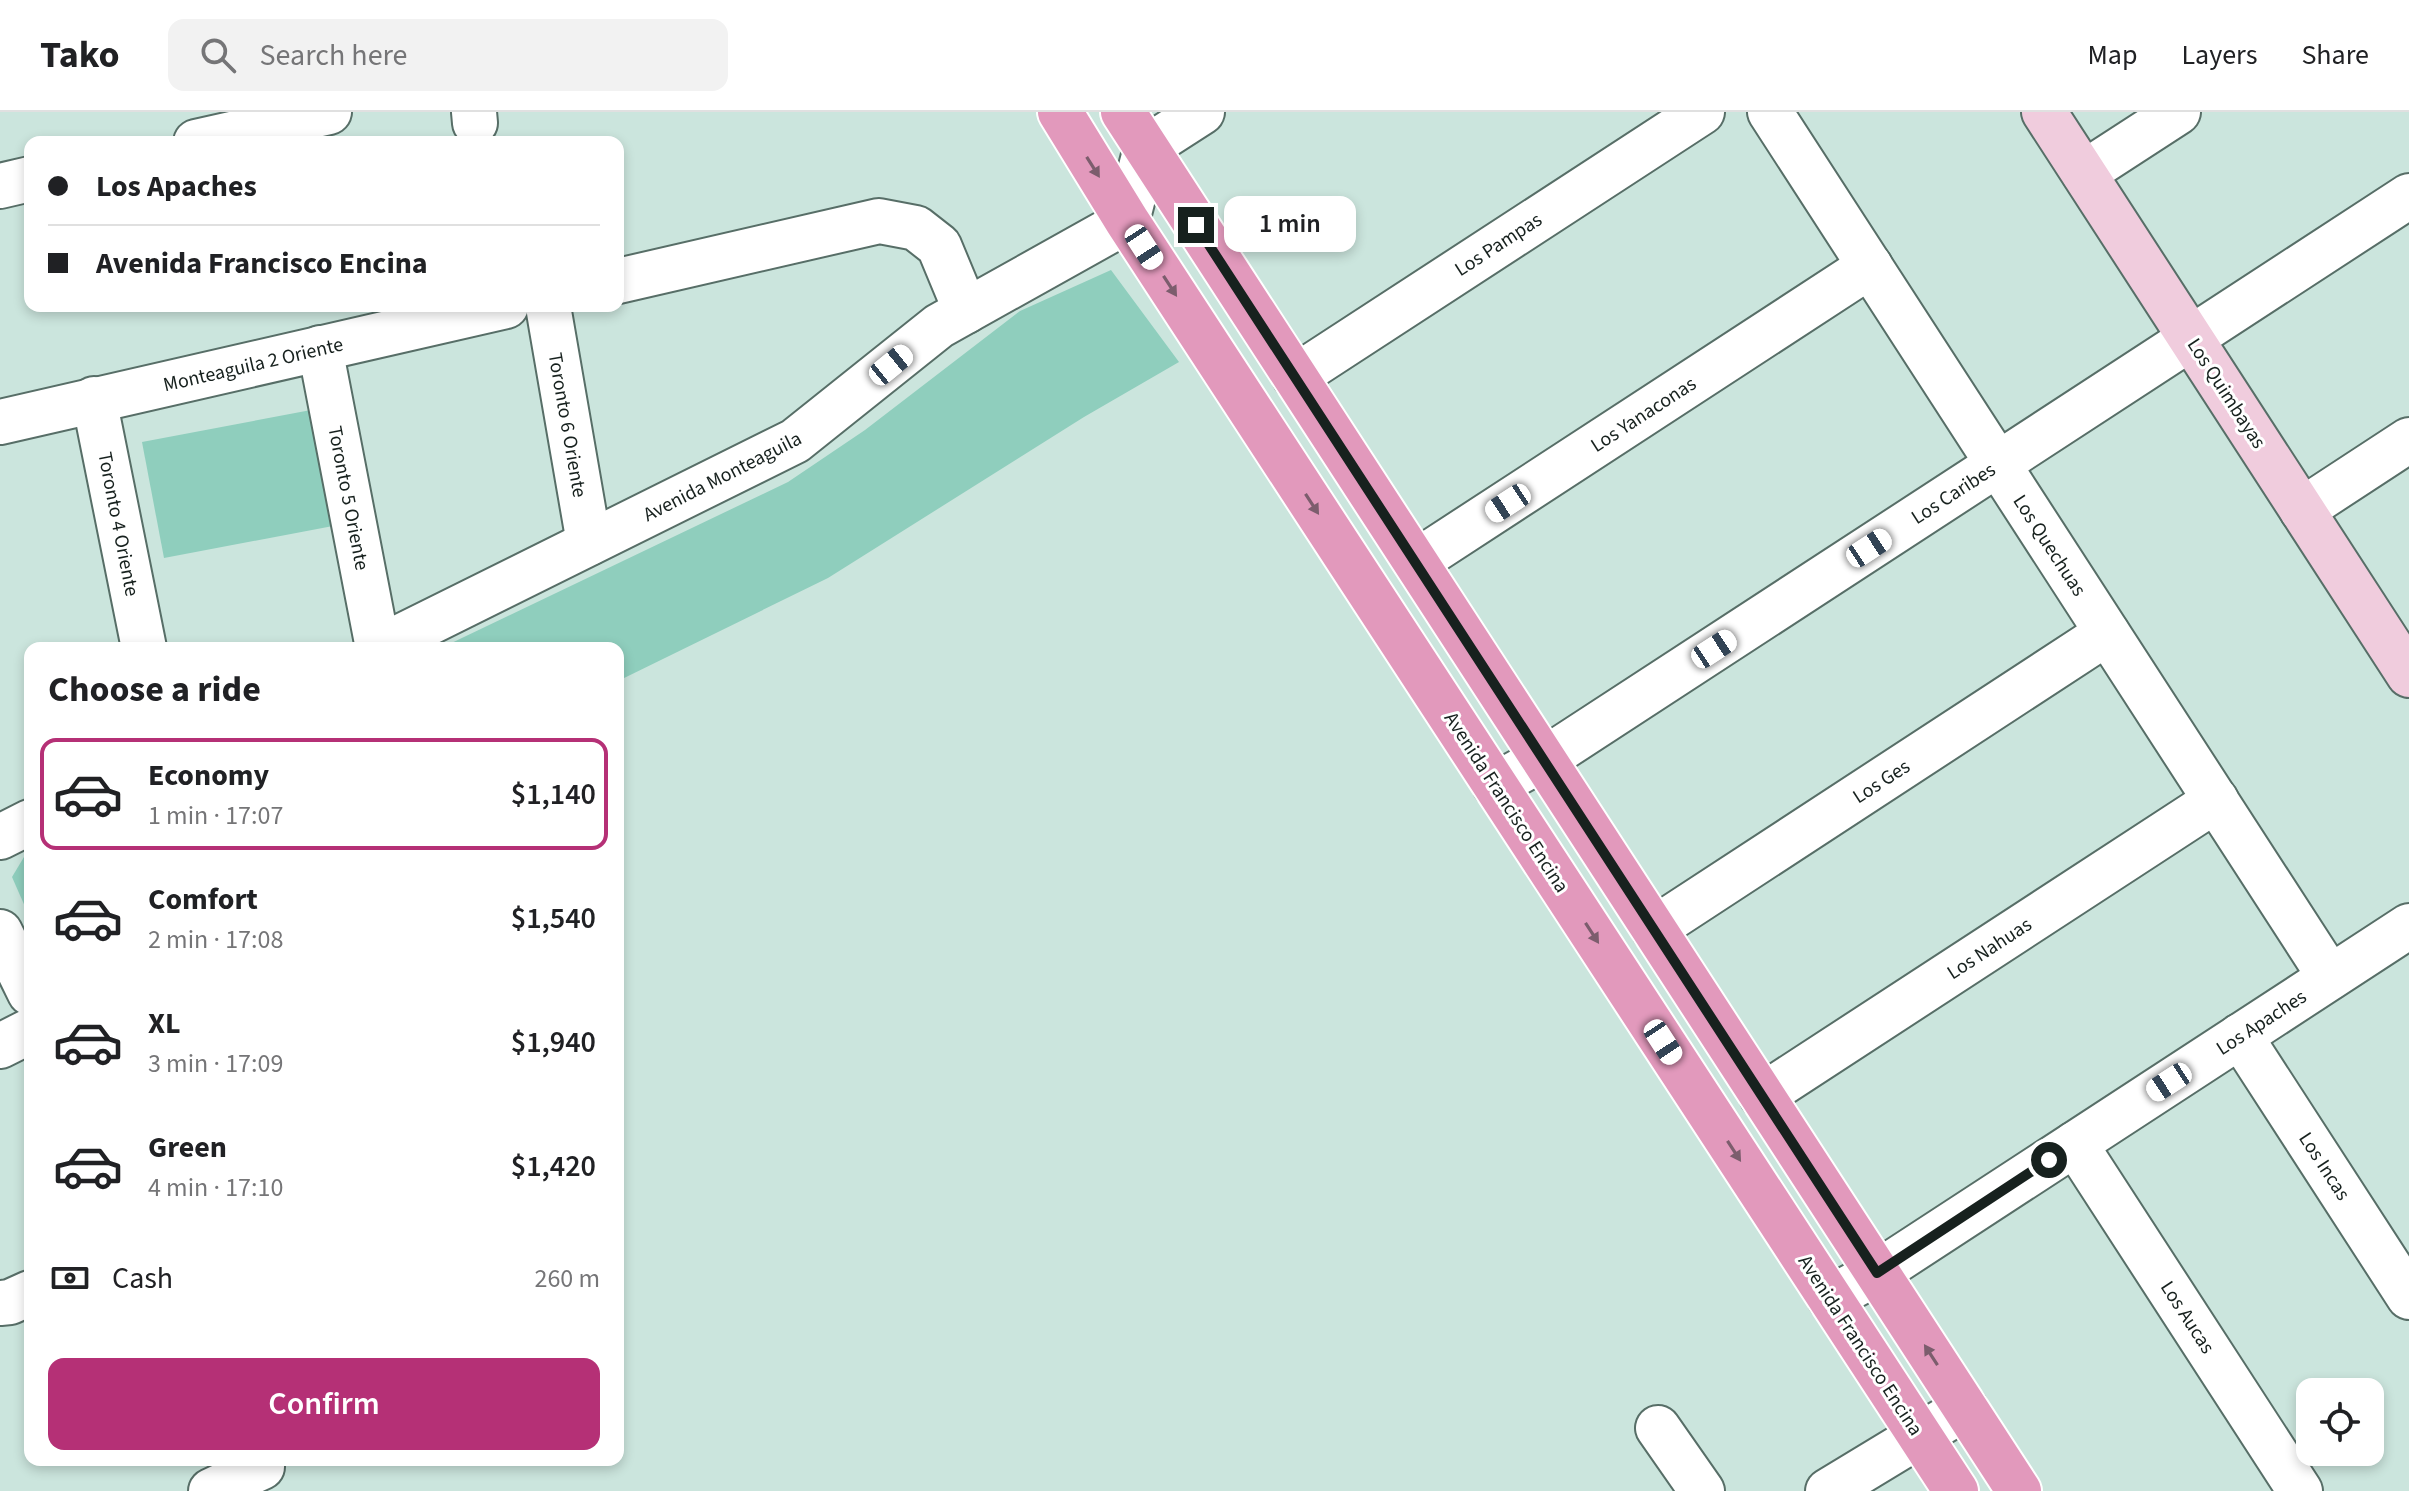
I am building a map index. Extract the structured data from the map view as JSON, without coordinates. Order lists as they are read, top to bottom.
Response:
{
  "streets": {
    "main road": ["Avenida Francisco Encina"],
    "street": [
      "Los Pampas",
      "Monteaguila 2 Oriente",
      "Los Quimbayas",
      "Los Yanaconas",
      "Toronto 6 Oriente",
      "Avenida Monteaguila",
      "Los Caribes",
      "Toronto 5 Oriente",
      "Toronto 4 Oriente",
      "Los Quechuas",
      "Los Ges",
      "Los Nahuas",
      "Los Apaches",
      "Los Incas",
      "Los Aucas"
    ]
  },
  "crossings": [
    ["Monteaguila 2 Oriente", "Toronto 5 Oriente"],
    ["Monteaguila 2 Oriente", "Toronto 4 Oriente"],
    ["Los Quimbayas", "Los Caribes"],
    ["Los Yanaconas", "Los Quechuas"],
    ["Toronto 6 Oriente", "Avenida Monteaguila"],
    ["Avenida Monteaguila", "Avenida Francisco Encina"],
    ["Los Caribes", "Los Quechuas"],
    ["Los Caribes", "Avenida Francisco Encina"],
    ["Los Quechuas", "Los Ges"],
    ["Los Quechuas", "Los Nahuas"],
    ["Los Quechuas", "Los Apaches"],
    ["Avenida Francisco Encina", "Los Apaches"],
    ["Los Apaches", "Los Incas"],
    ["Los Apaches", "Los Aucas"]
  ],
  "page": {
    "header": "Tako",
    "search": "Search here",
    "nav": ["Map", "Layers", "Share"],
    "banner": ["Los Apaches", "Avenida Francisco Encina"],
    "bubble": "1 min",
    "heading": "Choose a ride",
    "list": [
      {
        "name": "Economy",
        "note": "1 min · 17:07",
        "value": "$1,140"
      },
      {
        "name": "Comfort",
        "note": "2 min · 17:08",
        "value": "$1,540"
      },
      {
        "name": "XL",
        "note": "3 min · 17:09",
        "value": "$1,940"
      },
      {
        "name": "Green",
        "note": "4 min · 17:10",
        "value": "$1,420"
      }
    ],
    "pay": ["Cash", "260 m"],
    "buttons": "Confirm"
  }
}
